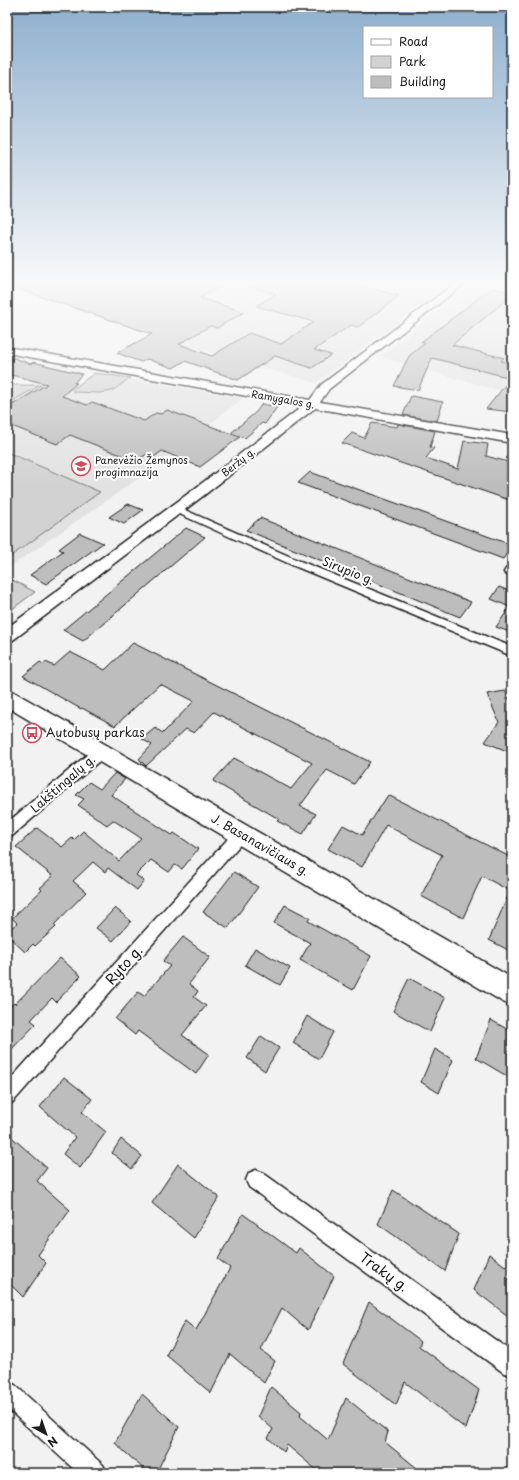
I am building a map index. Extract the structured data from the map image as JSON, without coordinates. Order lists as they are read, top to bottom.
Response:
{
  "streets": {
    "highway": ["J. Basanavičiaus g."],
    "main road": ["Ramygalos g.", "Beržų g."],
    "street": [
      "Sirupio g.",
      "Lakštingalų g.",
      "Ryto g.",
      "Trakų g."
    ]
  },
  "crossings": [
    ["Ramygalos g.", "Beržų g."],
    ["Beržų g.", "Sirupio g."],
    ["Lakštingalų g.", "J. Basanavičiaus g."],
    ["J. Basanavičiaus g.", "Ryto g."]
  ],
  "places": {
    "school or university": ["Panevėžio Žemynos progimnazija"],
    "bus stop": ["Autobusų parkas"]
  },
  "legend": ["Road", "Park", "Building"],
  "north": "bottom right"
}
